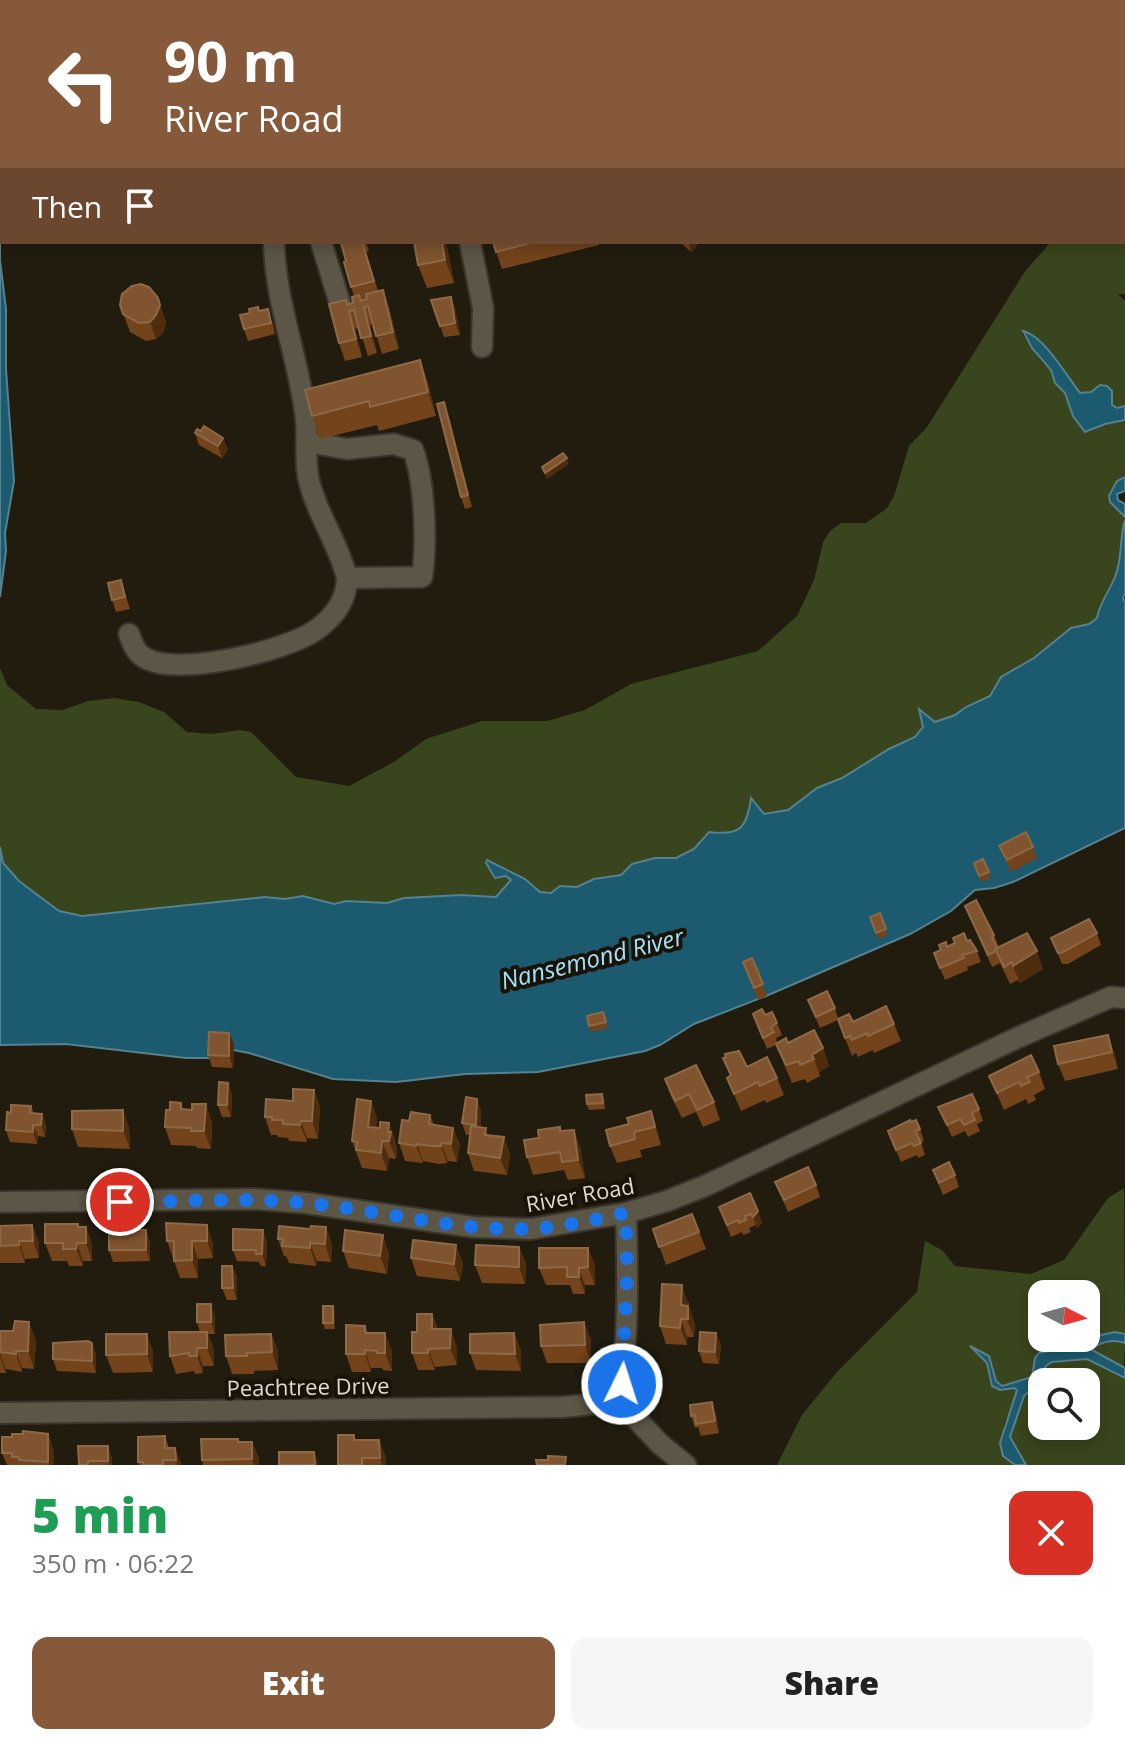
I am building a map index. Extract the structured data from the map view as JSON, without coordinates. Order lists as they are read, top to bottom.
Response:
{
  "streets": {
    "street": ["River Road", "Peachtree Drive"]
  },
  "water": ["Nansemond River"],
  "north": "right",
  "page": {
    "turn": ["90 m", "River Road"],
    "then": "Then",
    "heading": ["5 min", "350 m · 06:22"],
    "buttons": ["Exit", "Share"]
  }
}
